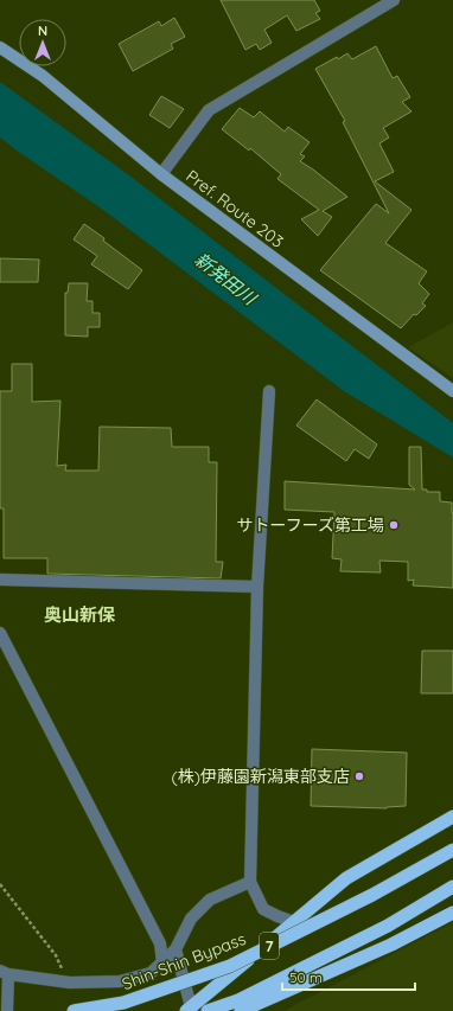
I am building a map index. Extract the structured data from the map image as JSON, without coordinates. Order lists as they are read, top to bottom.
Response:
{
  "streets": {
    "highway": ["7", "Shin-Shin Bypass"],
    "main road": ["Pref. Route 203"]
  },
  "districts": ["奥山新保"],
  "water": ["新発田川"],
  "places": ["サトーフーズ第工場", "(株)伊藤園新潟東部支店"],
  "scale_bar": "50 m",
  "north": "top"
}
